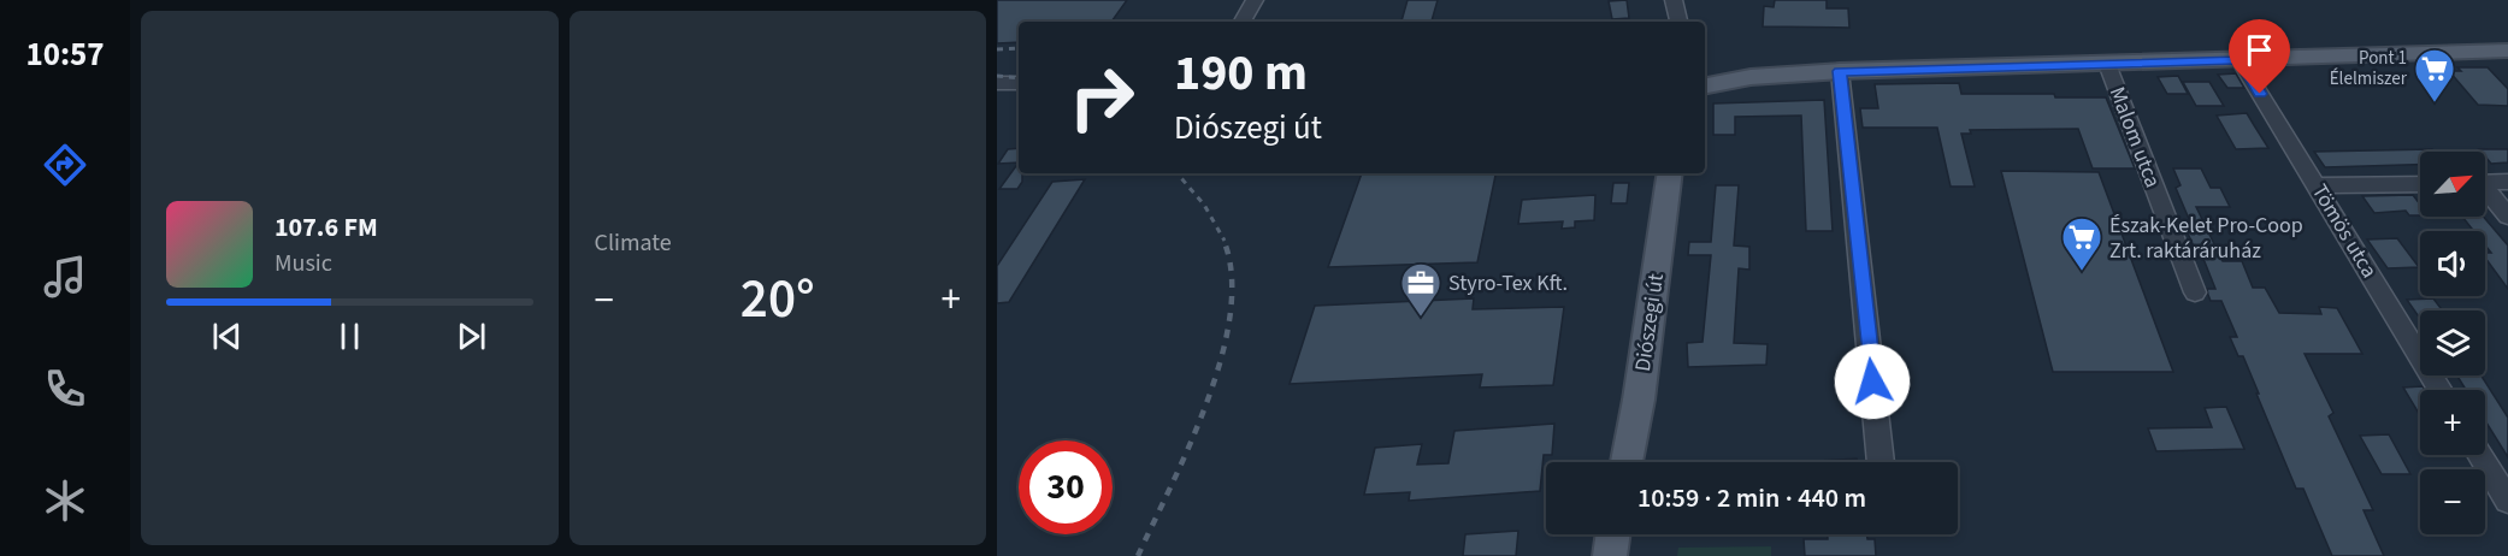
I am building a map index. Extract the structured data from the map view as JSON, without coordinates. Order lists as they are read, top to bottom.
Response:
{
  "streets": {
    "main road": ["Diószegi út"],
    "street": ["Malom utca", "Tömös utca"]
  },
  "places": {
    "supermarket": ["Pont 1 Élelmiszer", "Észak-Kelet Pro-Coop Zrt. raktáráruház"],
    "office": ["Styro-Tex Kft."]
  },
  "north": "top right",
  "page": {
    "tabs": "10:57",
    "tile": "Climate",
    "turn": ["190 m", "Diószegi út"],
    "map_buttons": ["+", "−"],
    "song": ["107.6 FM", "Music"],
    "heat": ["−", "20°", "+"],
    "limit": "30",
    "trip": "10:59 · 2 min · 440 m"
  }
}
